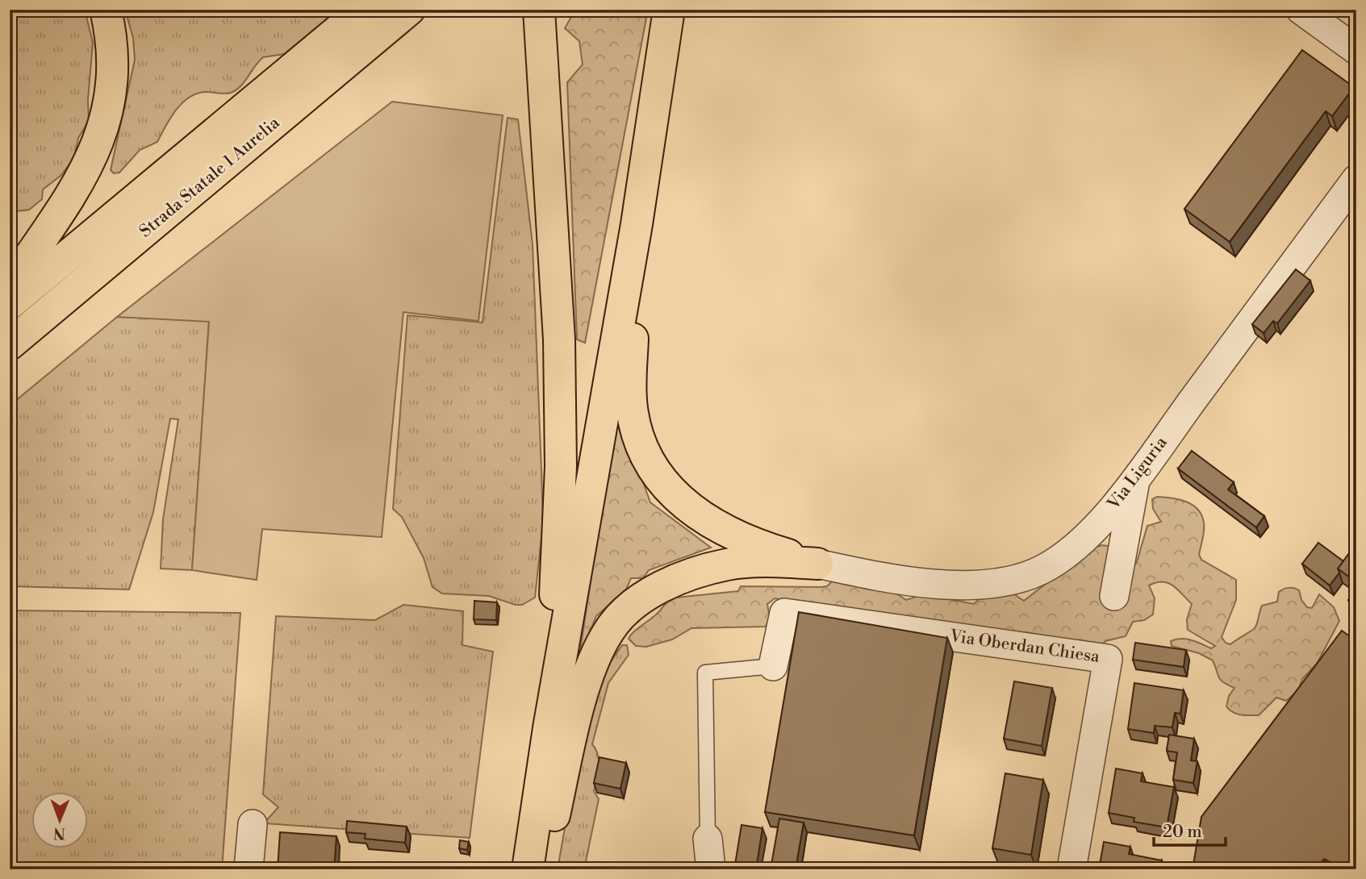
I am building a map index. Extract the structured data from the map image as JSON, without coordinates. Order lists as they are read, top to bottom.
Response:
{
  "streets": {
    "highway": ["Strada Statale 1 Aurelia"],
    "street": ["Via Liguria", "Via Oberdan Chiesa"]
  },
  "scale_bar": "20 m",
  "north": "bottom"
}
